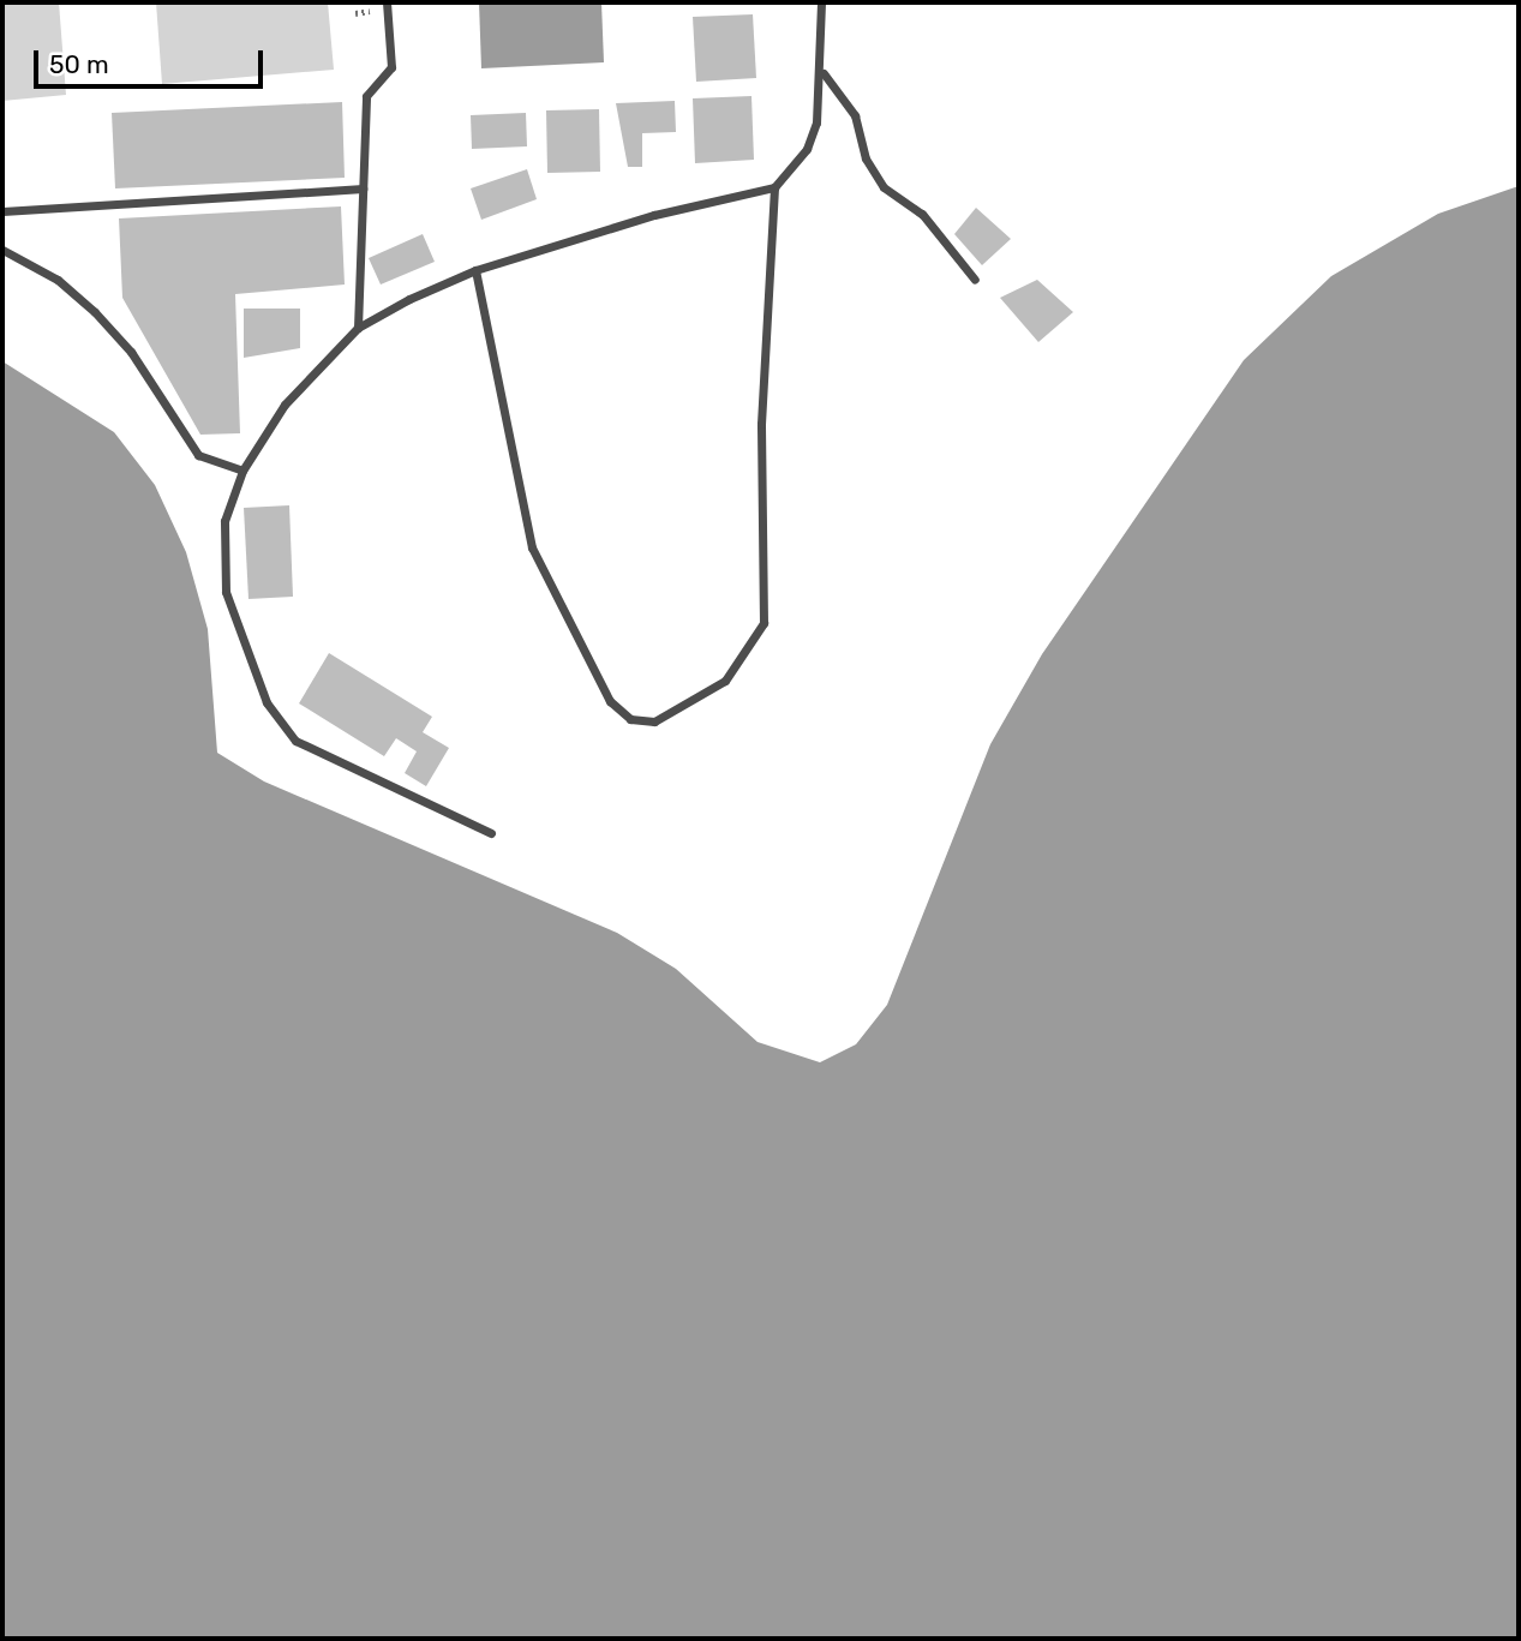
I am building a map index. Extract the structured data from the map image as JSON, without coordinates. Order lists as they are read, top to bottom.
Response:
{
  "scale_bar": "50 m"
}
